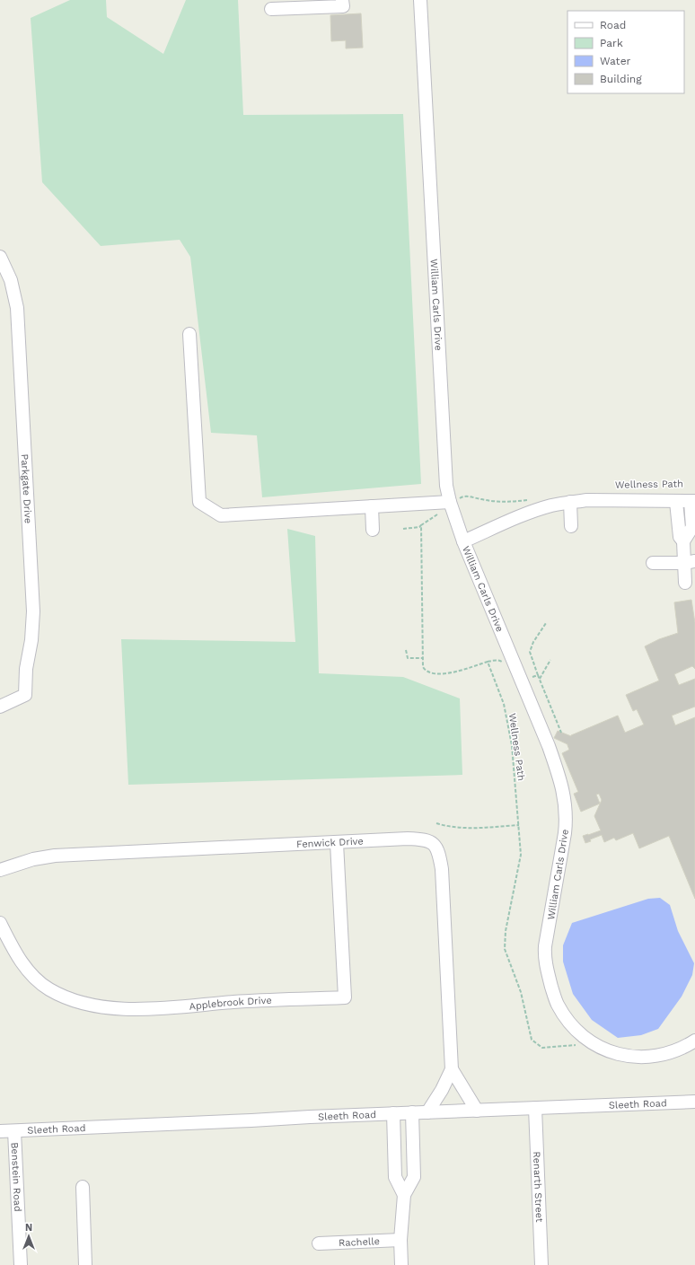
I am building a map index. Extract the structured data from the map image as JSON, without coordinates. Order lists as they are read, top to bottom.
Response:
{
  "streets": {
    "street": [
      "William Carls Drive",
      "Parkgate Drive",
      "Fenwick Drive",
      "Applebrook Drive",
      "Sleeth Road",
      "Benstein Road",
      "Renarth Street",
      "Rachelle"
    ],
    "path": ["Wellness Path"]
  },
  "crossings": [
    ["Fenwick Drive", "Applebrook Drive"],
    ["Fenwick Drive", "Sleeth Road"],
    ["Sleeth Road", "Benstein Road"],
    ["Sleeth Road", "Renarth Street"]
  ],
  "legend": [
    "Road",
    "Park",
    "Water",
    "Building"
  ],
  "north": "top"
}
